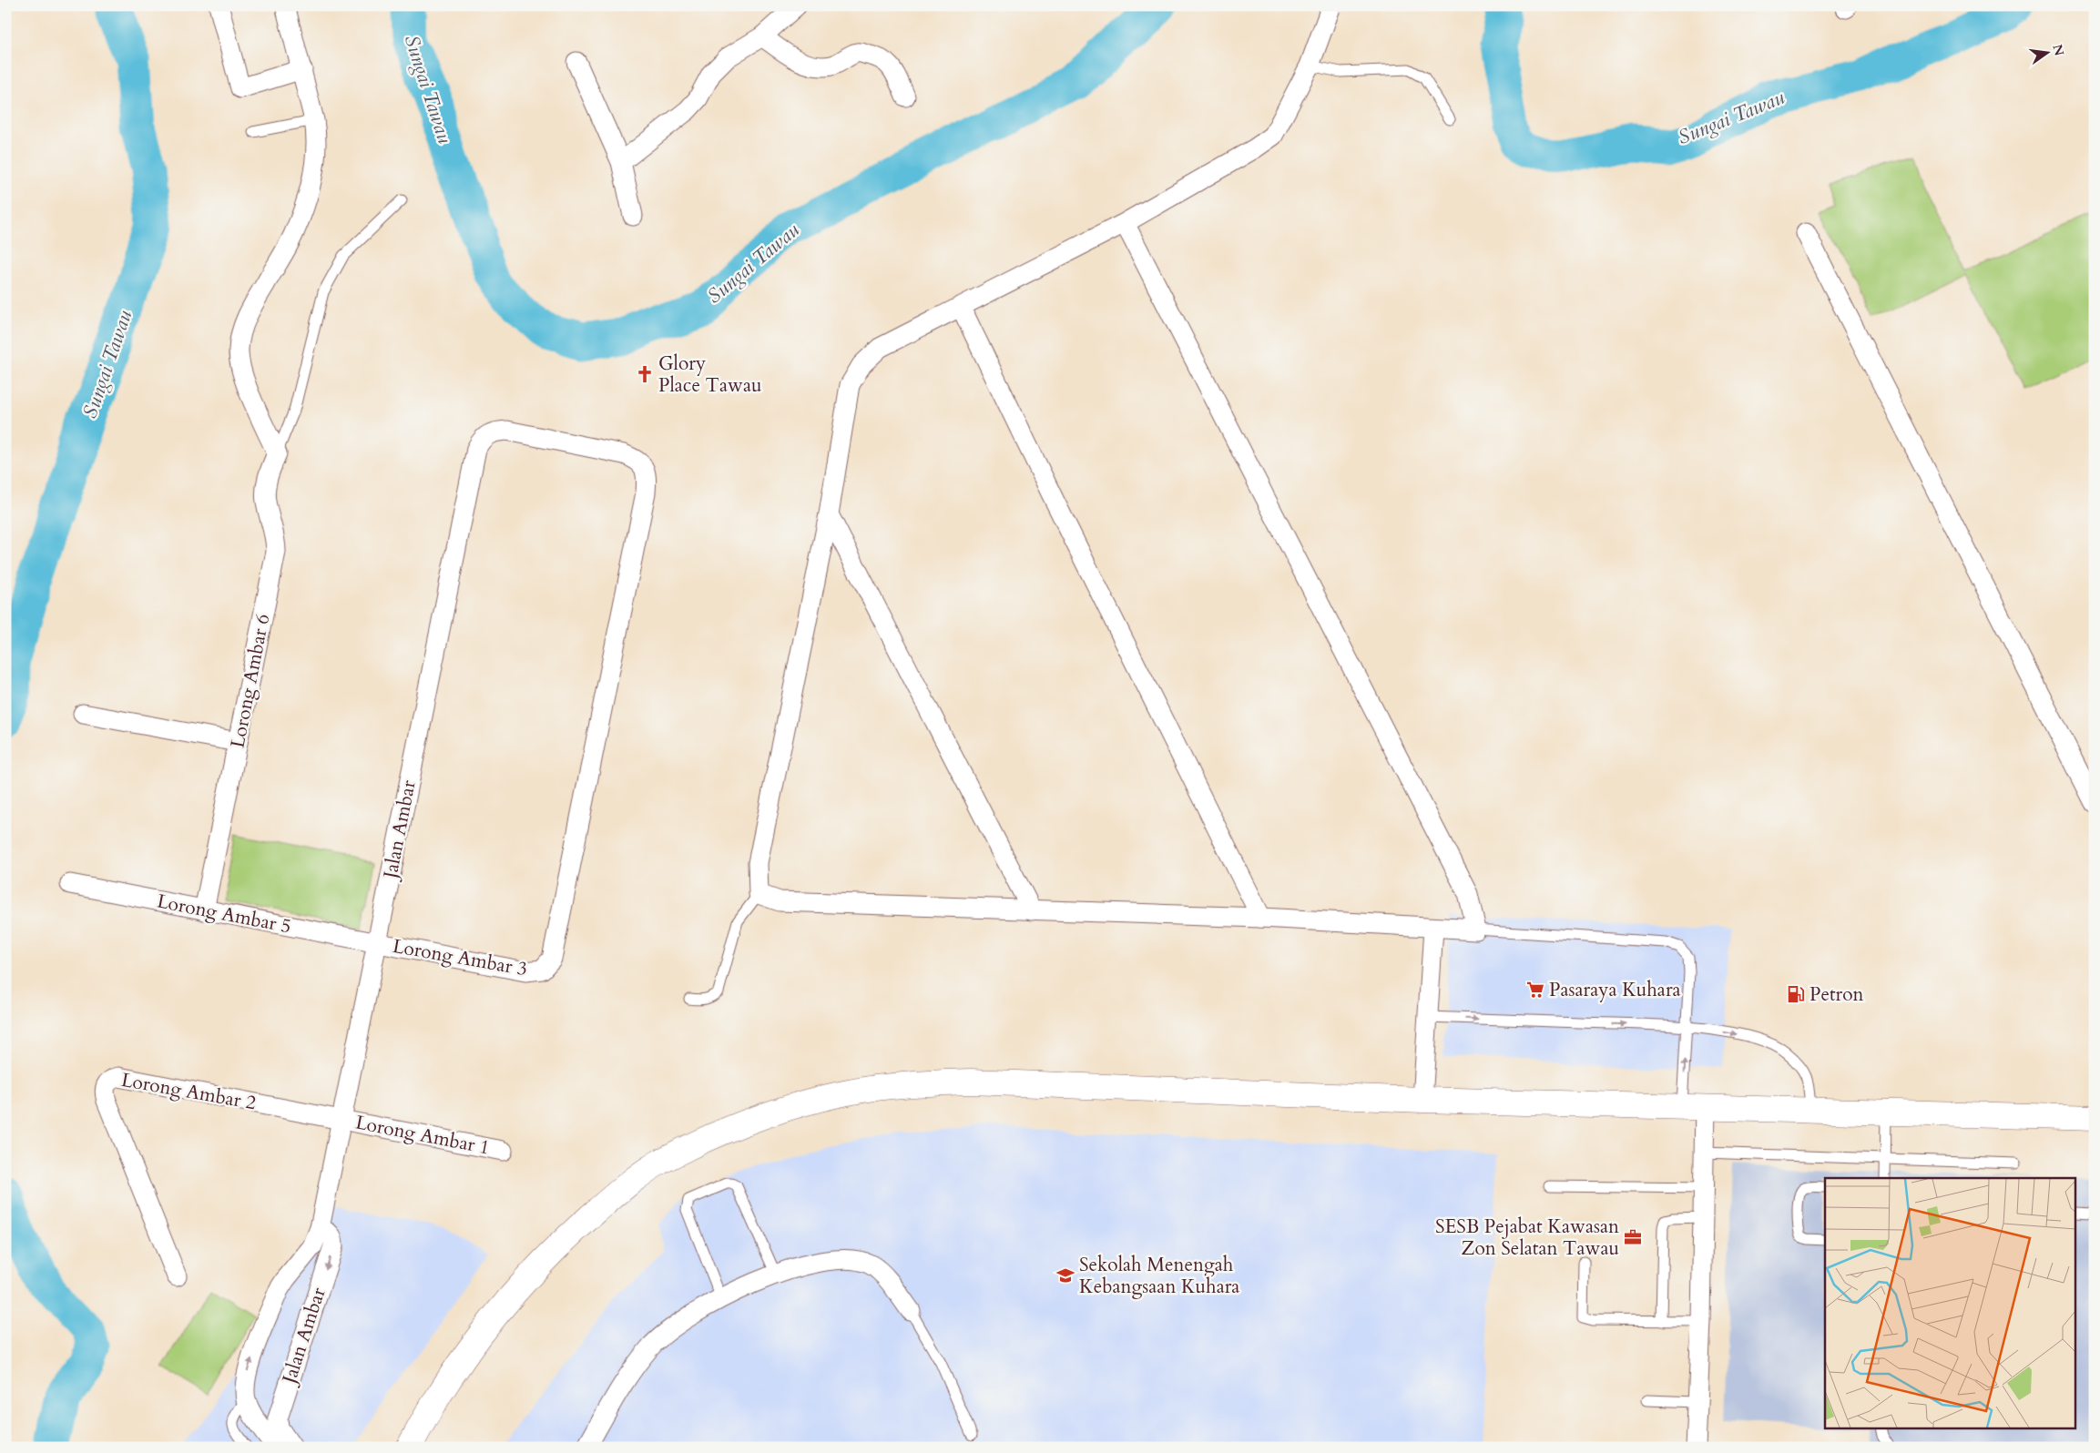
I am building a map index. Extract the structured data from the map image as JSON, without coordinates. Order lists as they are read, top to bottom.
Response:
{
  "streets": {
    "street": [
      "Lorong Ambar 6",
      "Jalan Ambar",
      "Lorong Ambar 5",
      "Lorong Ambar 3",
      "Lorong Ambar 2",
      "Lorong Ambar 1"
    ]
  },
  "crossings": [
    ["Lorong Ambar 6", "Lorong Ambar 5"],
    ["Jalan Ambar", "Lorong Ambar 5"],
    ["Jalan Ambar", "Lorong Ambar 3"],
    ["Jalan Ambar", "Lorong Ambar 2"],
    ["Jalan Ambar", "Lorong Ambar 1"],
    ["Lorong Ambar 5", "Lorong Ambar 3"],
    ["Lorong Ambar 2", "Lorong Ambar 1"]
  ],
  "water": ["Sungai Tawau"],
  "places": {
    "church": ["Glory Place Tawau"],
    "supermarket": ["Pasaraya Kuhara"],
    "fuel station": ["Petron"],
    "office": ["SESB Pejabat Kawasan Zon Selatan Tawau"],
    "school or university": ["Sekolah Menengah Kebangsaan Kuhara"]
  },
  "north": "right"
}
